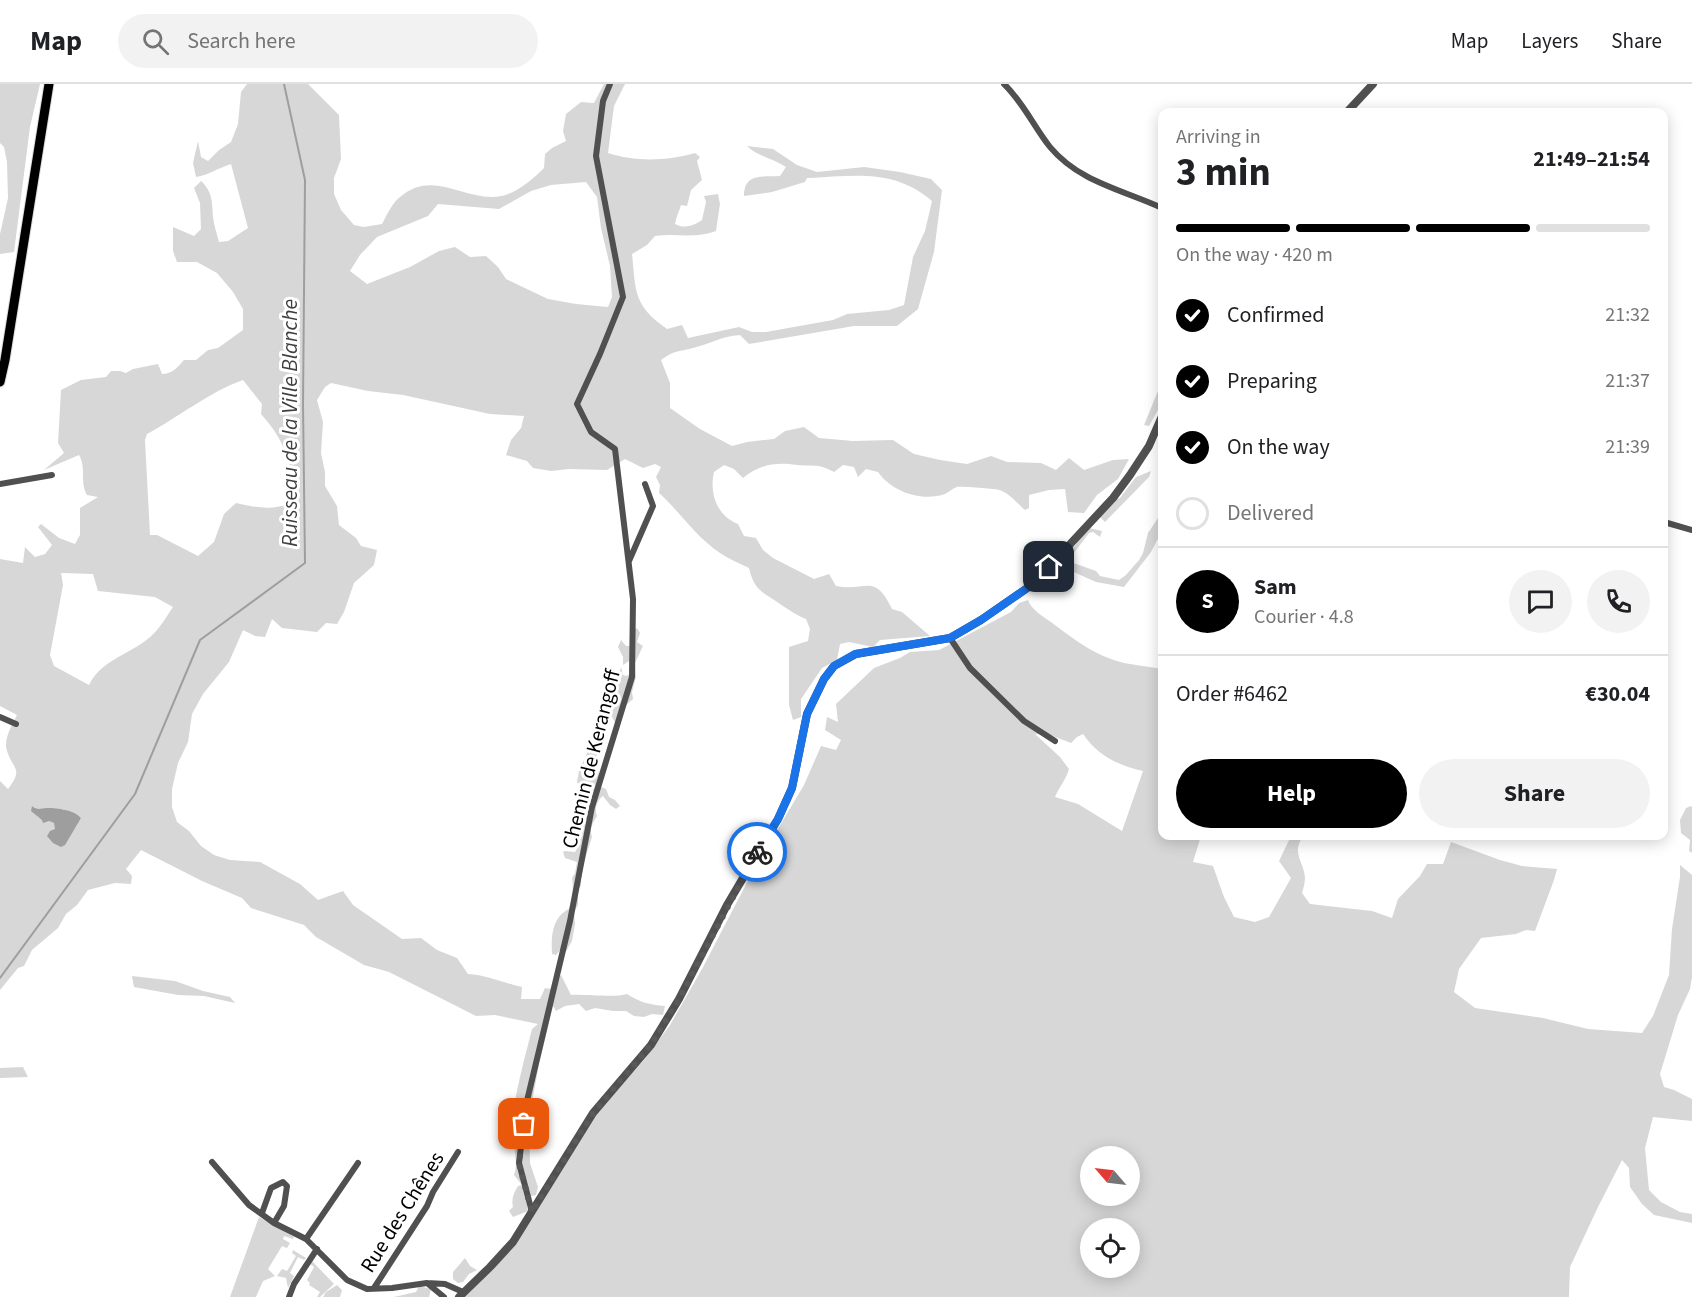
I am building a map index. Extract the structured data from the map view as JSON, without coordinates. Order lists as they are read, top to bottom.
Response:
{
  "streets": {
    "street": ["Chemin de Kerangoff", "Rue des Chênes"]
  },
  "water": ["Ruisseau de la Ville Blanche"],
  "north": "top left",
  "page": {
    "header": "Map",
    "search": "Search here",
    "nav": ["Map", "Layers", "Share"],
    "heading": ["3 min", "Arriving in", "21:49–21:54"],
    "panel": [
      "Sam",
      "Courier · 4.8",
      "Order #6462",
      "€30.04"
    ],
    "bar": "On the way · 420 m",
    "list": [
      ["Confirmed", "21:32"],
      ["Preparing", "21:37"],
      ["On the way", "21:39"],
      "Delivered"
    ],
    "round": "S",
    "buttons": ["Help", "Share"]
  }
}
